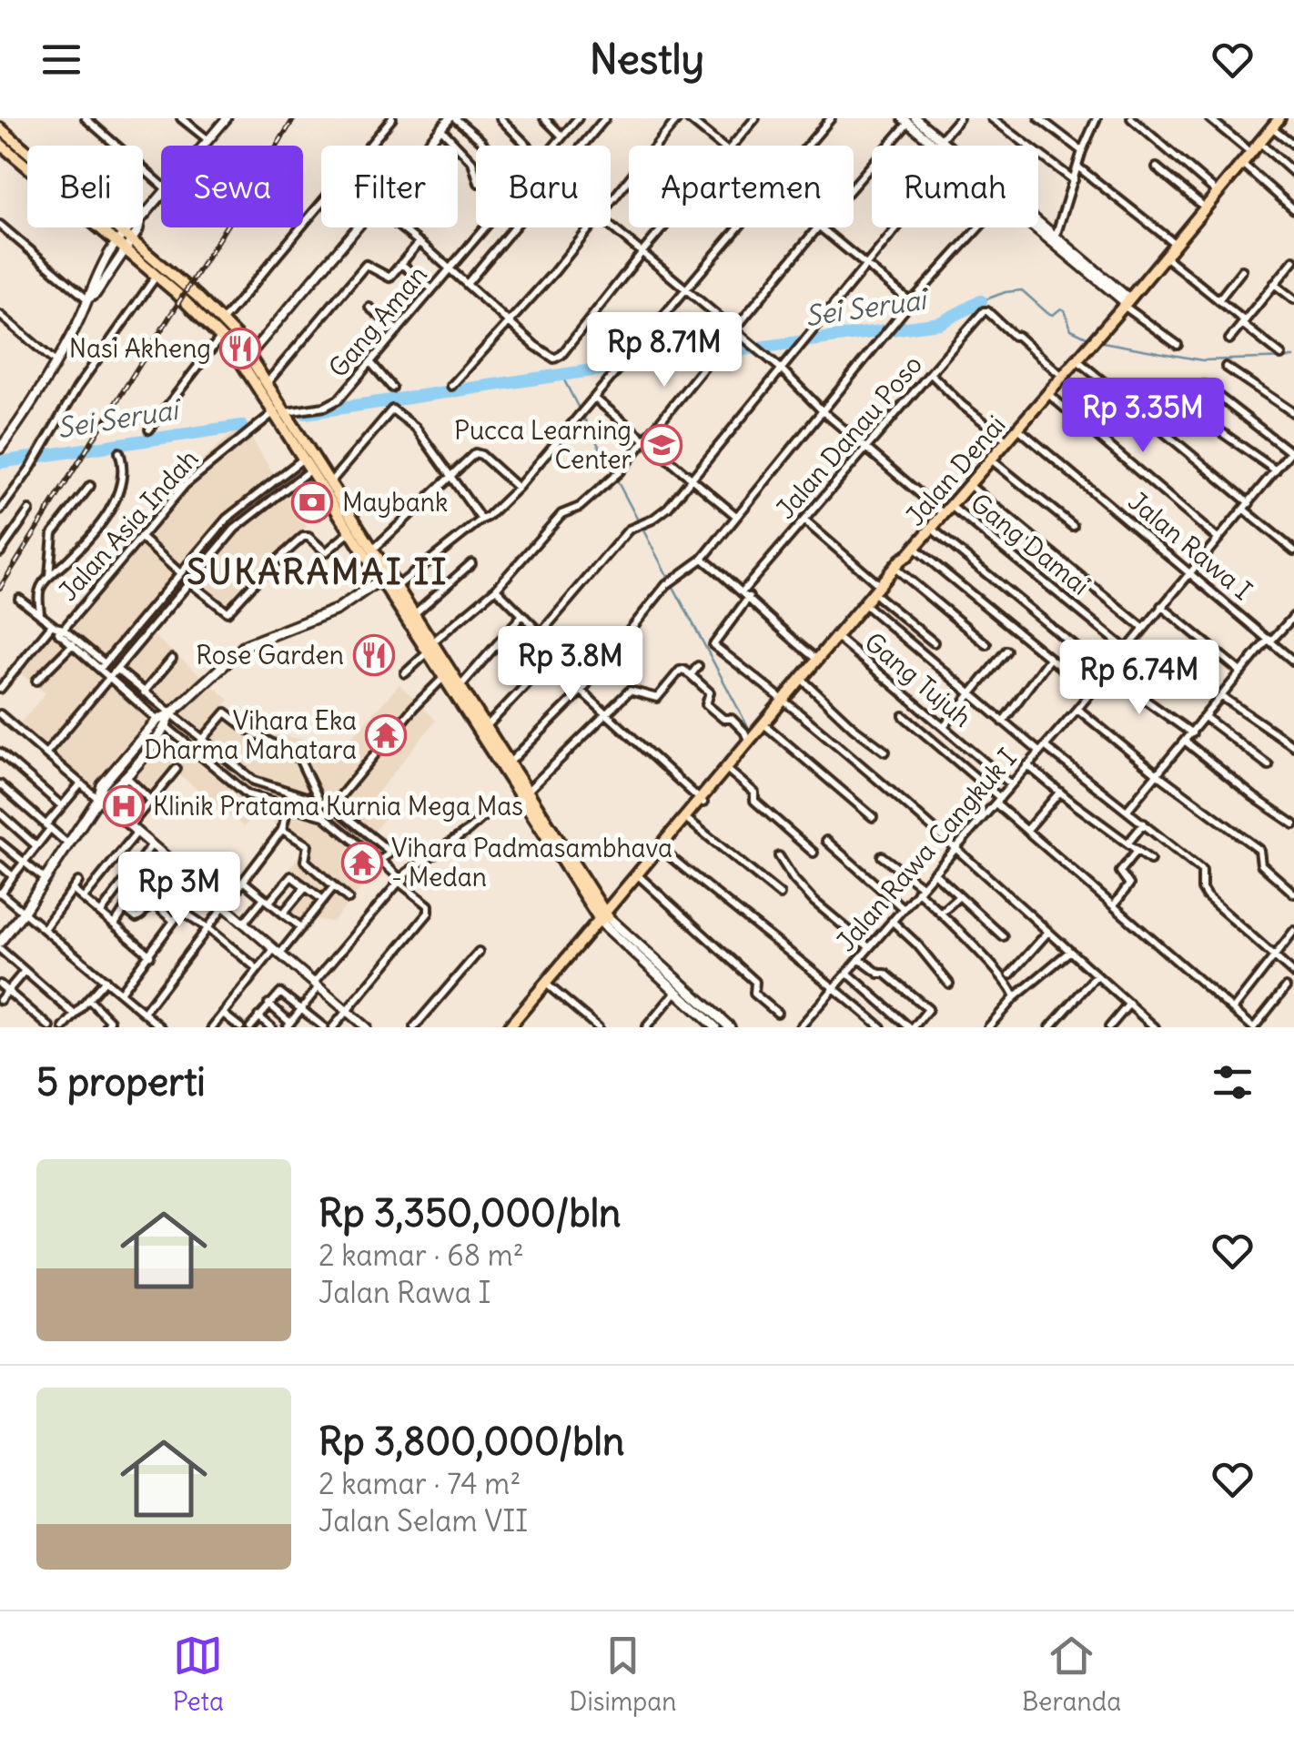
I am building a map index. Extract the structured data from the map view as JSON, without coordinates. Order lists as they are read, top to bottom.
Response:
{
  "streets": {
    "main road": ["Jalan Denai"],
    "street": [
      "Gang Aman",
      "Jalan Danau Poso",
      "Jalan Asia Indah",
      "Gang Damai",
      "Jalan Rawa I",
      "Gang Tujuh",
      "Jalan Rawa Cangkuk I"
    ]
  },
  "crossings": [
    ["Jalan Danau Poso", "Jalan Denai"],
    ["Jalan Danau Poso", "Gang Damai"],
    ["Jalan Denai", "Gang Damai"],
    ["Jalan Denai", "Jalan Rawa I"],
    ["Jalan Denai", "Gang Tujuh"],
    ["Gang Damai", "Jalan Rawa Cangkuk I"],
    ["Jalan Rawa I", "Jalan Rawa Cangkuk I"],
    ["Gang Tujuh", "Jalan Rawa Cangkuk I"]
  ],
  "districts": ["SUKARAMAI II"],
  "water": ["Sei Seruai"],
  "places": {
    "restaurant": ["Nasi Akheng", "Rose Garden"],
    "school or university": ["Pucca Learning Center"],
    "bank": ["Maybank"],
    "temple": ["Vihara Eka Dharma Mahatara", "Vihara Padmasambhava - Medan"],
    "hospital": ["Klinik Pratama Kurnia Mega Mas"]
  },
  "page": {
    "header": "Nestly",
    "chip": [
      "Beli",
      "Sewa",
      "Filter",
      "Baru",
      "Apartemen",
      "Rumah"
    ],
    "price": [
      "Rp 8.71M",
      "Rp 3.35M",
      "Rp 3.8M",
      "Rp 6.74M",
      "Rp 3M"
    ],
    "heading": "5 properti",
    "list": [
      {
        "name": "Rp 3,350,000/bln",
        "note": "2 kamar · 68 m² · Jalan Rawa I"
      },
      {
        "name": "Rp 3,800,000/bln",
        "note": "2 kamar · 74 m² · Jalan Selam VII"
      }
    ],
    "tabs": ["Peta", "Disimpan", "Beranda"]
  }
}
